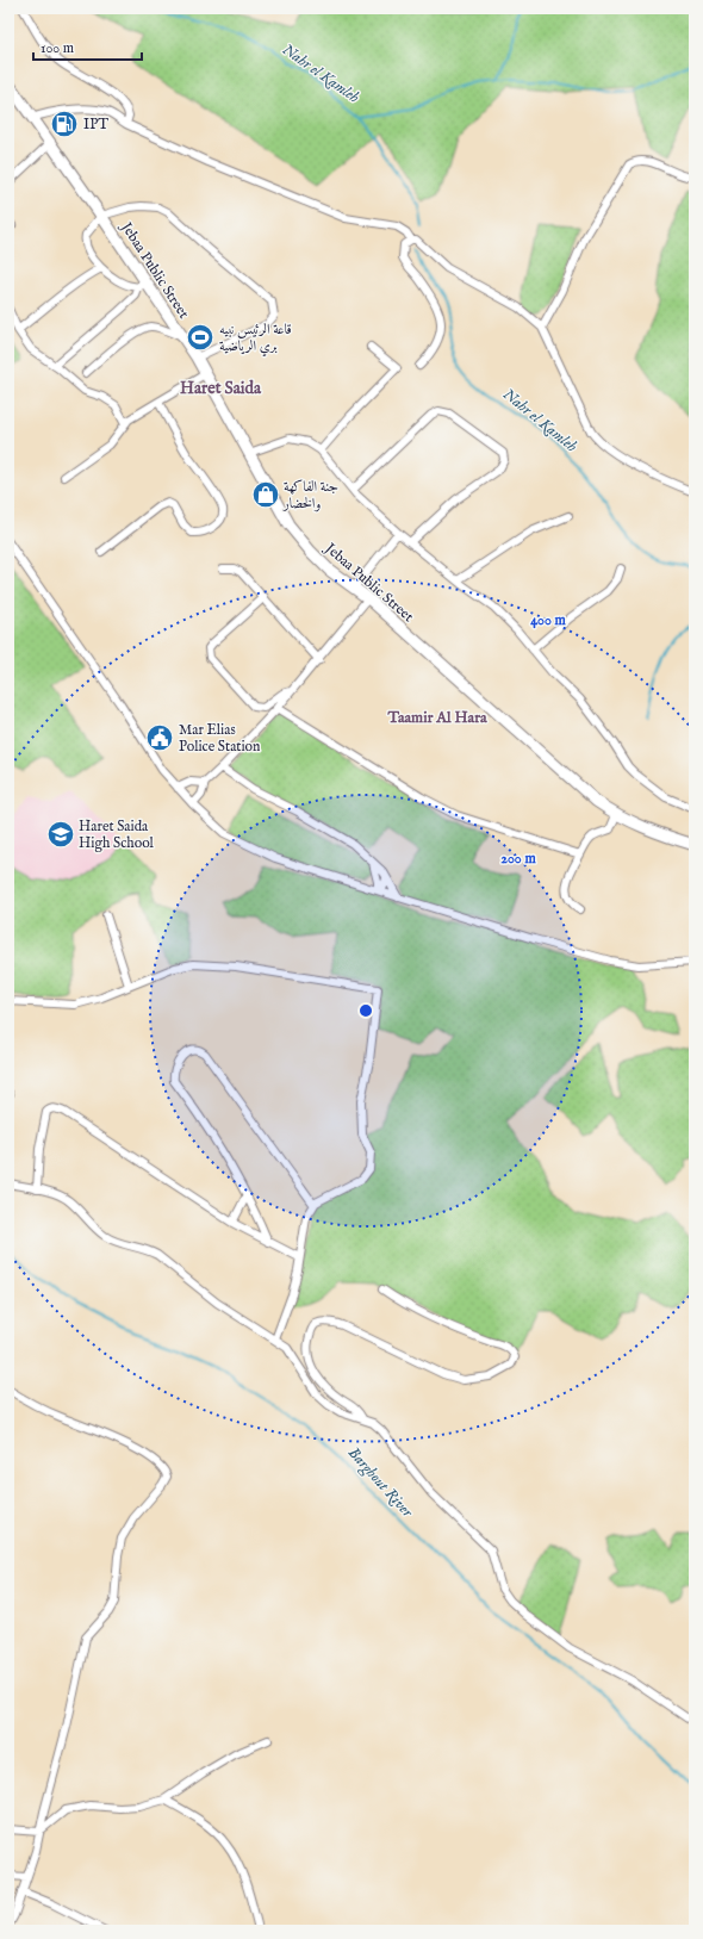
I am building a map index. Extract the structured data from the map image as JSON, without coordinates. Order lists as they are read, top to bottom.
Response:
{
  "streets": {
    "main road": ["Jebaa Public Street"]
  },
  "districts": ["Haret Saida", "Taamir Al Hara"],
  "water": ["Nahr el Kamleh", "Barghout River"],
  "places": {
    "fuel station": ["IPT"],
    "sports": ["قاعة الرئيس نبيه بري الرياضية"],
    "shop": ["جنة الفاكهة والخضار"],
    "public building": ["Mar Elias Police Station"],
    "school or university": ["Haret Saida High School"]
  },
  "scale_bar": "100 m",
  "rings": ["400 m", "200 m"]
}
